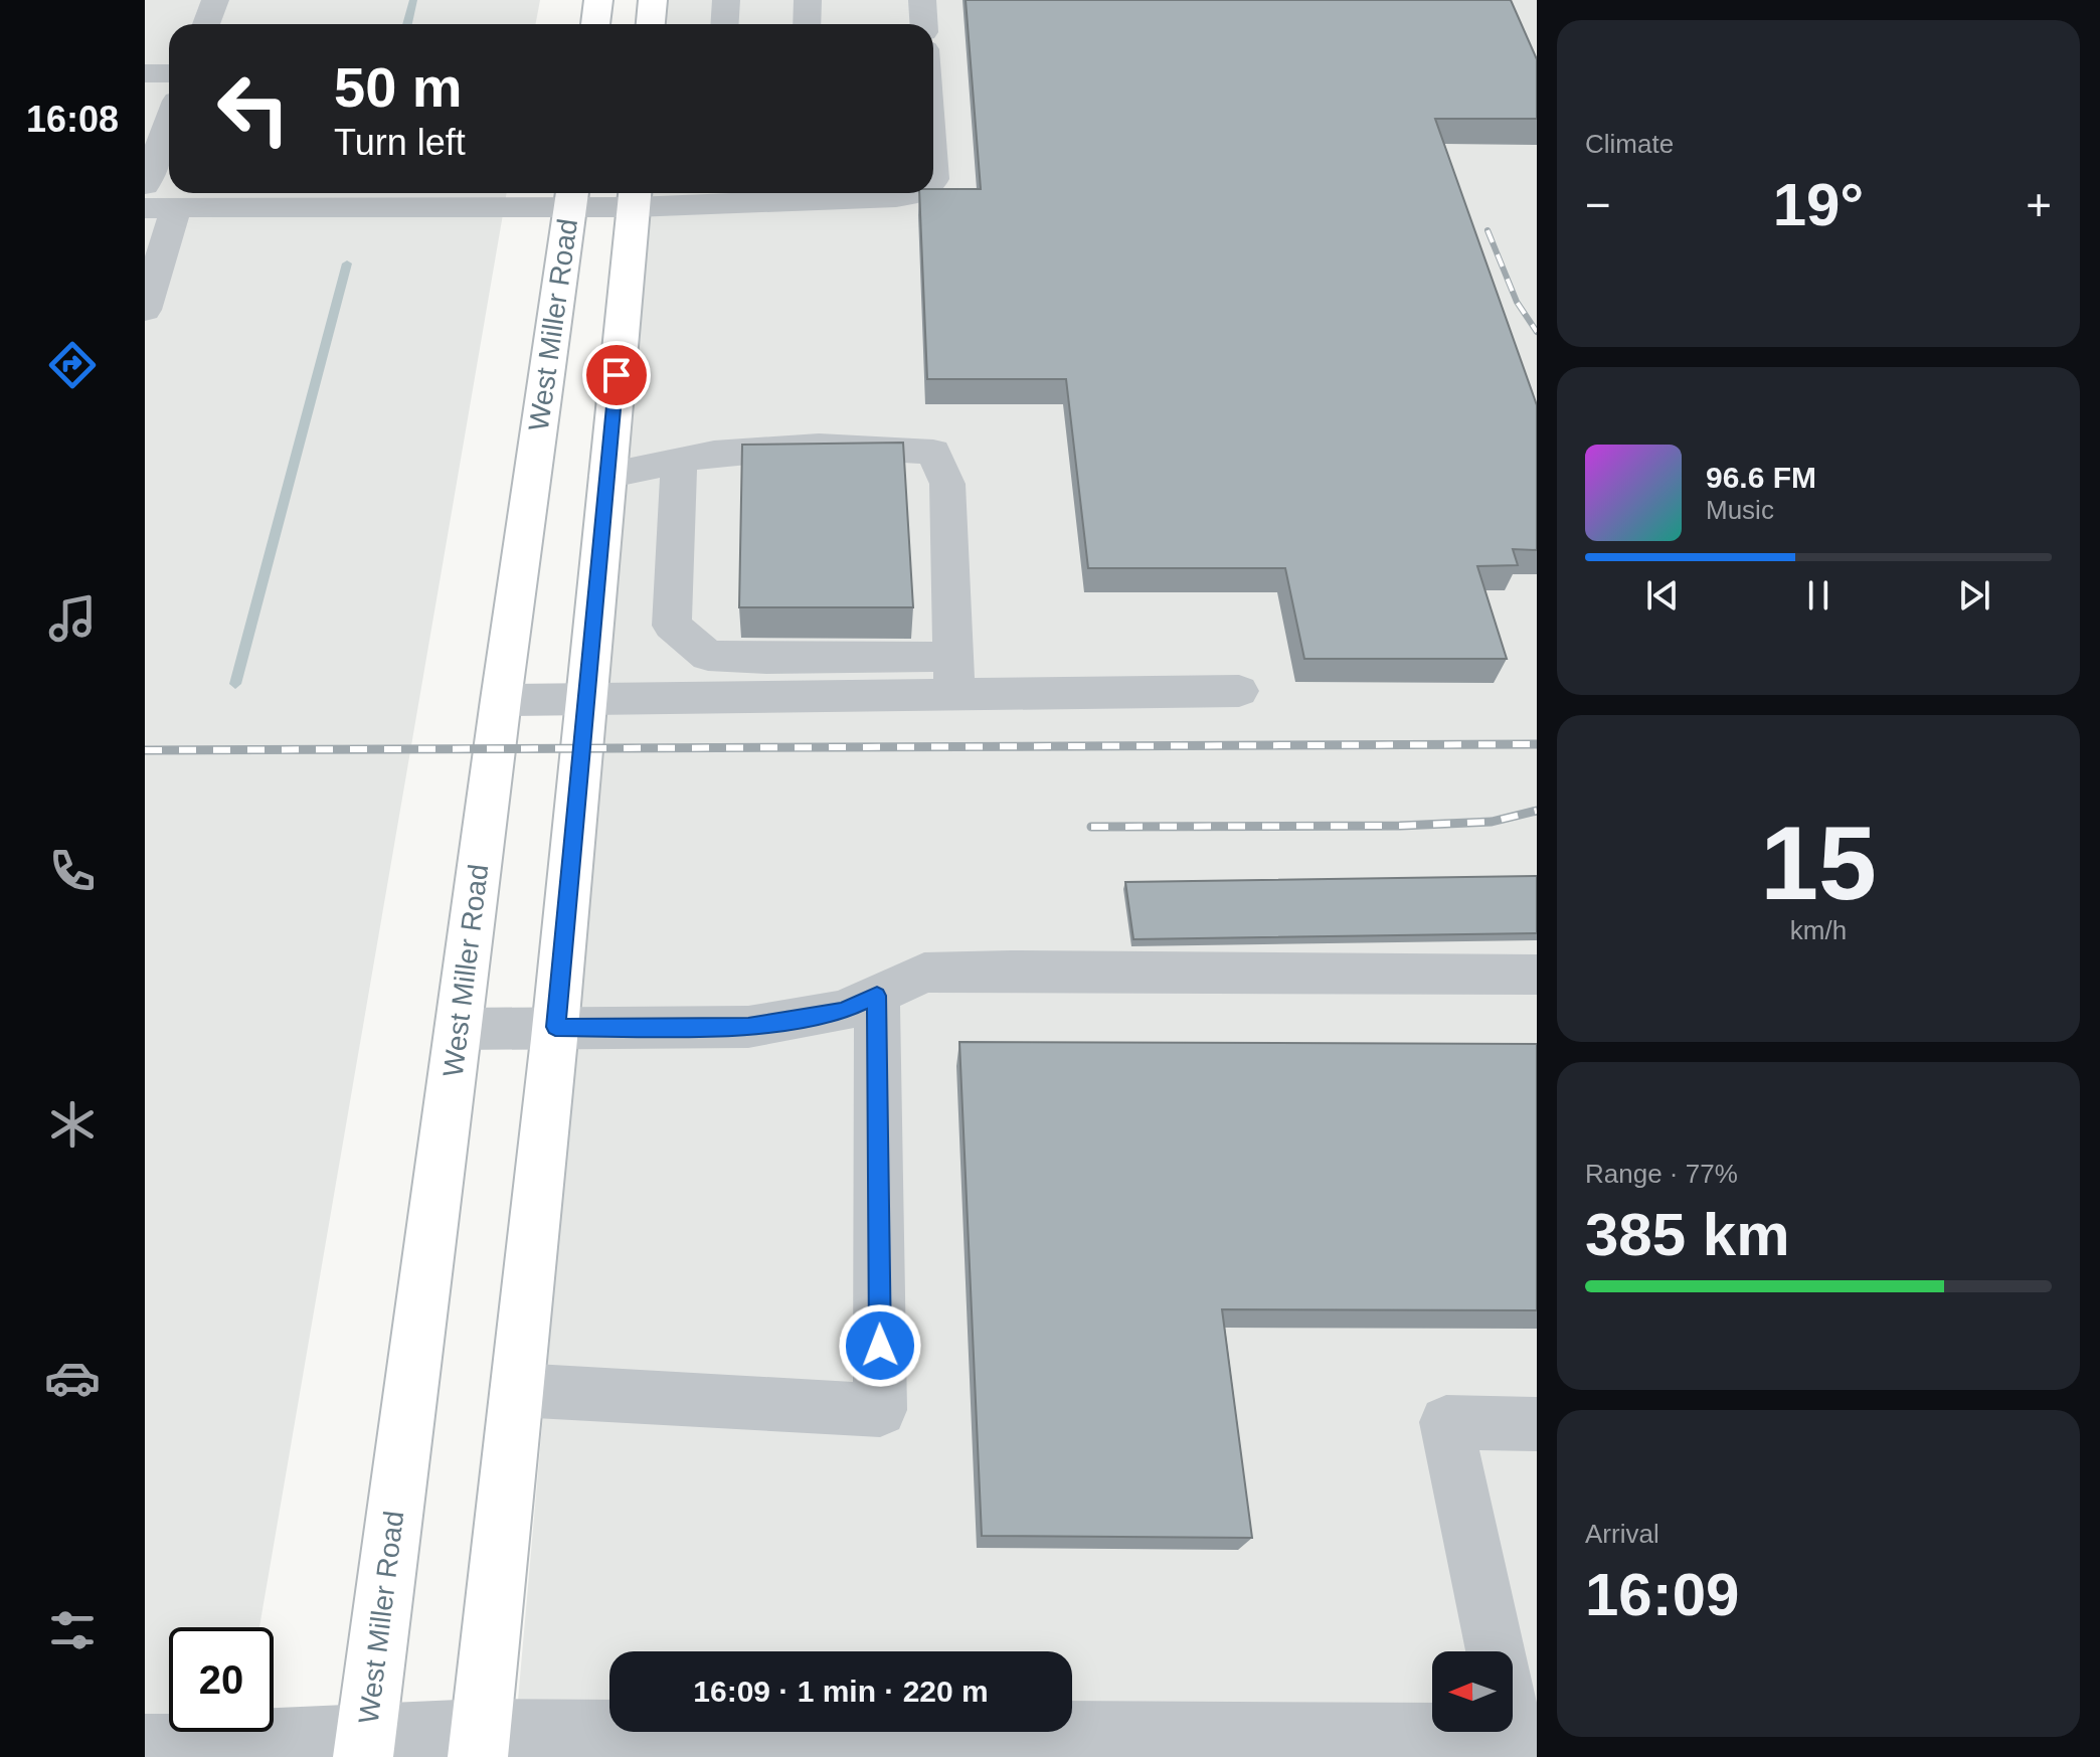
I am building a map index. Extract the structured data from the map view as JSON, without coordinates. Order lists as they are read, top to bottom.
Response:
{
  "streets": {
    "main road": ["West Miller Road"]
  },
  "north": "left",
  "page": {
    "tabs": "16:08",
    "tile": [
      "Climate",
      ["15", "km/h"],
      ["Range · 77%", "385 km"],
      ["Arrival", "16:09"]
    ],
    "turn": ["50 m", "Turn left"],
    "heat": ["−", "19°", "+"],
    "song": ["96.6 FM", "Music"],
    "limit": "20",
    "trip": "16:09 · 1 min · 220 m"
  }
}
